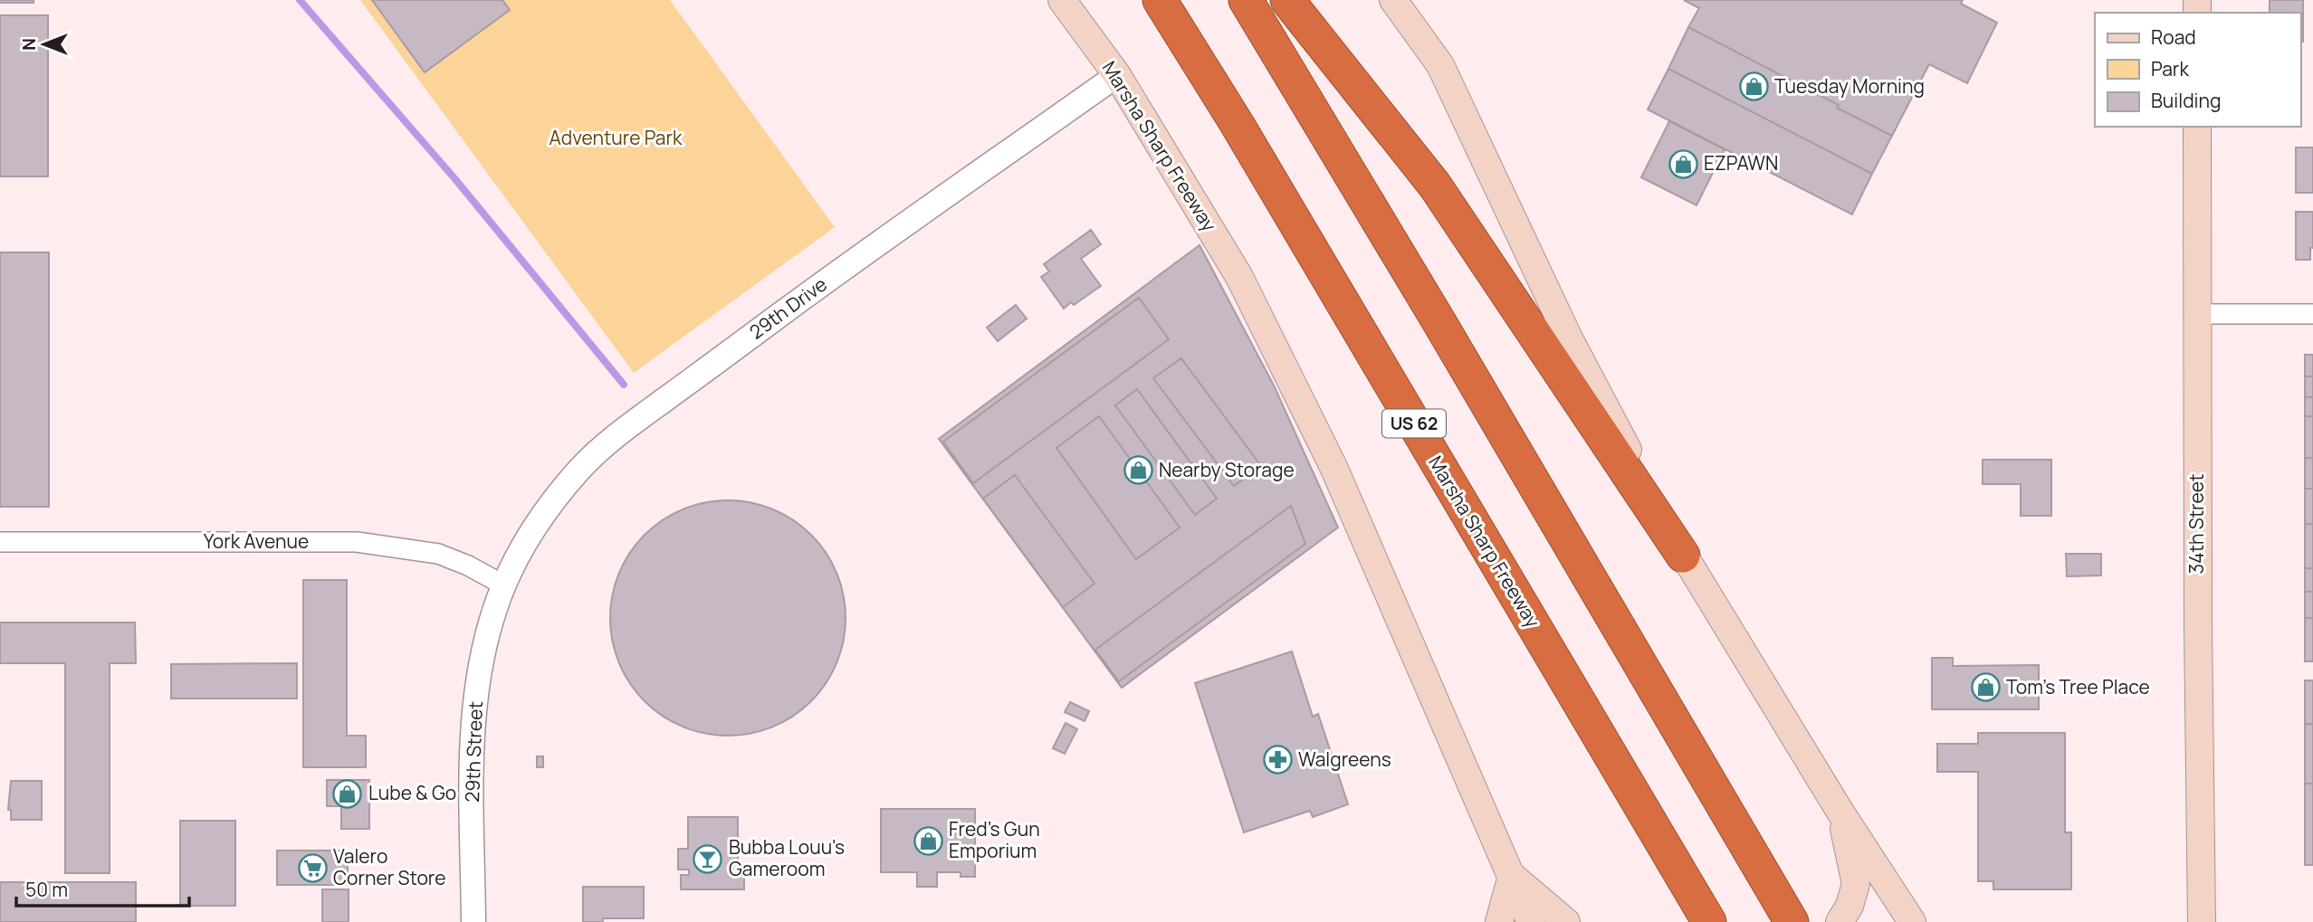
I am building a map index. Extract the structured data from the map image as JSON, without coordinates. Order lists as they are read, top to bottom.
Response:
{
  "streets": {
    "highway": ["Marsha Sharp Freeway", "US 62"],
    "main road": ["34th Street"],
    "street": ["29th Drive", "York Avenue", "29th Street"]
  },
  "crossings": [
    ["Marsha Sharp Freeway", "29th Drive"],
    ["29th Drive", "York Avenue"],
    ["29th Drive", "29th Street"],
    ["York Avenue", "29th Street"]
  ],
  "parks": ["Adventure Park"],
  "places": {
    "shop": [
      "Tuesday Morning",
      "EZPAWN",
      "Nearby Storage",
      "Tom's Tree Place",
      "Lube & Go",
      "Fred's Gun Emporium"
    ],
    "pharmacy": ["Walgreens"],
    "bar": ["Bubba Louu's Gameroom"],
    "supermarket": ["Valero Corner Store"]
  },
  "legend": ["Road", "Park", "Building"],
  "scale_bar": "50 m",
  "north": "left"
}
